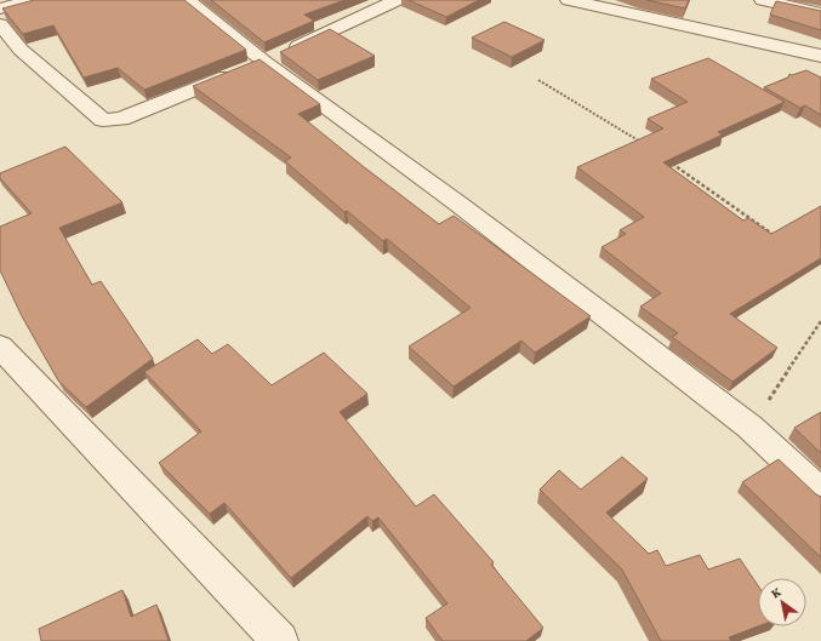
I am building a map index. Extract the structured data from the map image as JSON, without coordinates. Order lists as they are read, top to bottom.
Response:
{
  "north": "top left"
}
